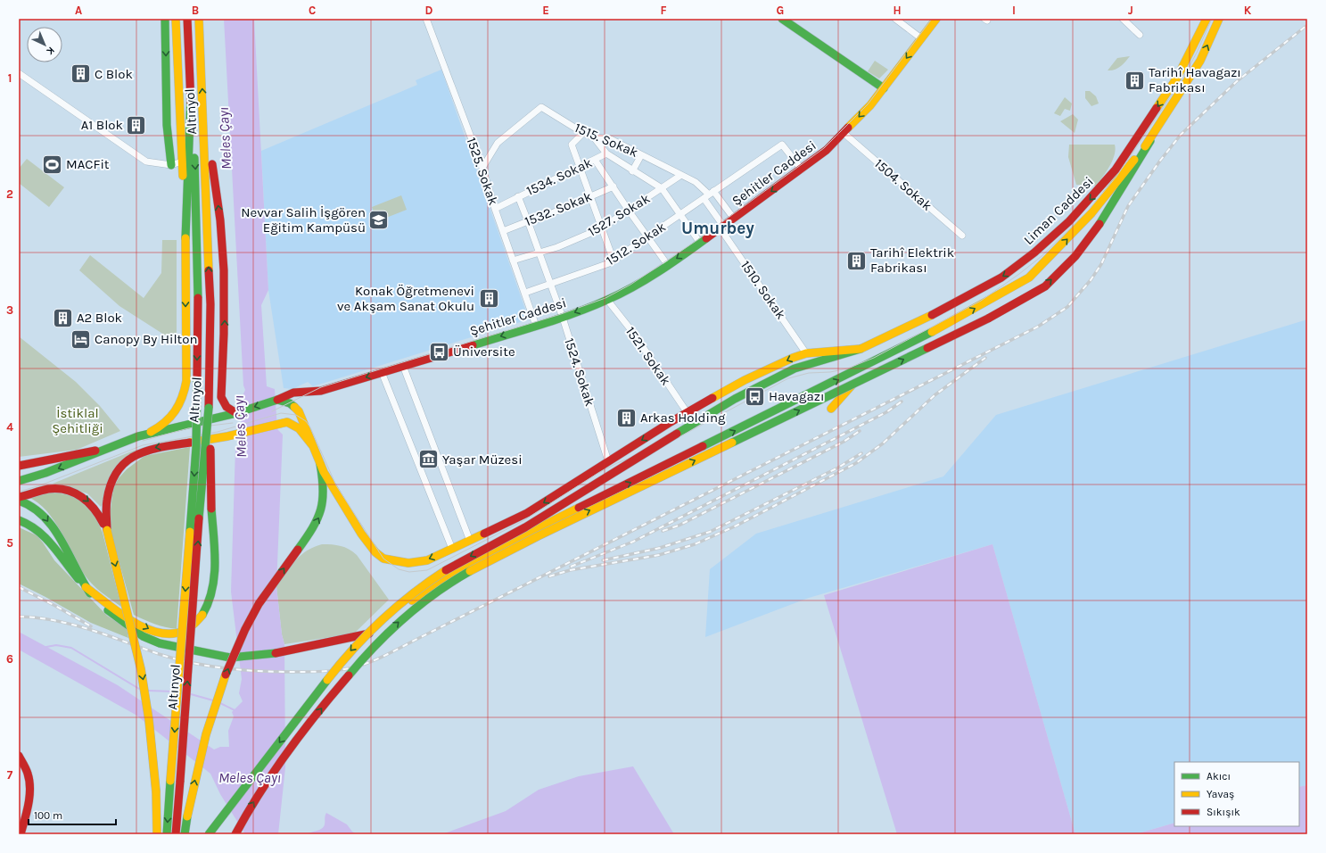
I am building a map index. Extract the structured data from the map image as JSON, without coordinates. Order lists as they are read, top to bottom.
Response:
{
  "streets": {
    "main road": ["Altınyol", "Şehitler Caddesi", "Liman Caddesi"],
    "street": [
      "1515. Sokak",
      "1525. Sokak",
      "1534. Sokak",
      "1504. Sokak",
      "1532. Sokak",
      "1527. Sokak",
      "1512. Sokak",
      "1510. Sokak",
      "1521. Sokak",
      "1524. Sokak"
    ]
  },
  "crossings": [
    ["1515. Sokak", "1525. Sokak"],
    ["1515. Sokak", "Şehitler Caddesi"],
    ["1515. Sokak", "1534. Sokak"],
    ["1515. Sokak", "1527. Sokak"],
    ["1515. Sokak", "1512. Sokak"],
    ["1515. Sokak", "1510. Sokak"],
    ["1525. Sokak", "Şehitler Caddesi"],
    ["1525. Sokak", "1534. Sokak"],
    ["1525. Sokak", "1532. Sokak"],
    ["1525. Sokak", "1527. Sokak"],
    ["1525. Sokak", "1512. Sokak"],
    ["Şehitler Caddesi", "1504. Sokak"],
    ["Şehitler Caddesi", "1512. Sokak"],
    ["Şehitler Caddesi", "1510. Sokak"],
    ["Şehitler Caddesi", "1521. Sokak"],
    ["Şehitler Caddesi", "1524. Sokak"],
    ["1534. Sokak", "1524. Sokak"],
    ["1532. Sokak", "1524. Sokak"],
    ["1527. Sokak", "1524. Sokak"],
    ["1512. Sokak", "1510. Sokak"],
    ["1512. Sokak", "1524. Sokak"]
  ],
  "one_way": ["Şehitler Caddesi"],
  "districts": ["Umurbey"],
  "water": ["Meles Çayı"],
  "parks": ["İstiklal Şehitliği"],
  "places": {
    "building": [
      "C Blok",
      "Tarihî Havagazı Fabrikası",
      "A1 Blok",
      "Tarihî Elektrik Fabrikası",
      "Konak Öğretmenevi ve Akşam Sanat Okulu",
      "A2 Blok",
      "Arkas Holding"
    ],
    "sports": ["MACFit"],
    "school or university": ["Nevvar Salih İşgören Eğitim Kampüsü"],
    "hotel": ["Canopy By Hilton"],
    "bus stop": ["Üniversite", "Havagazı"],
    "museum": ["Yaşar Müzesi"]
  },
  "legend": ["Akıcı", "Yavaş", "Sıkışık"],
  "scale_bar": "100 m",
  "north": "bottom right",
  "grid": {
    "columns": [
      "A",
      "B",
      "C",
      "D",
      "E",
      "F",
      "G",
      "H",
      "I",
      "J",
      "K"
    ],
    "rows": [
      "1",
      "2",
      "3",
      "4",
      "5",
      "6",
      "7"
    ]
  }
}
